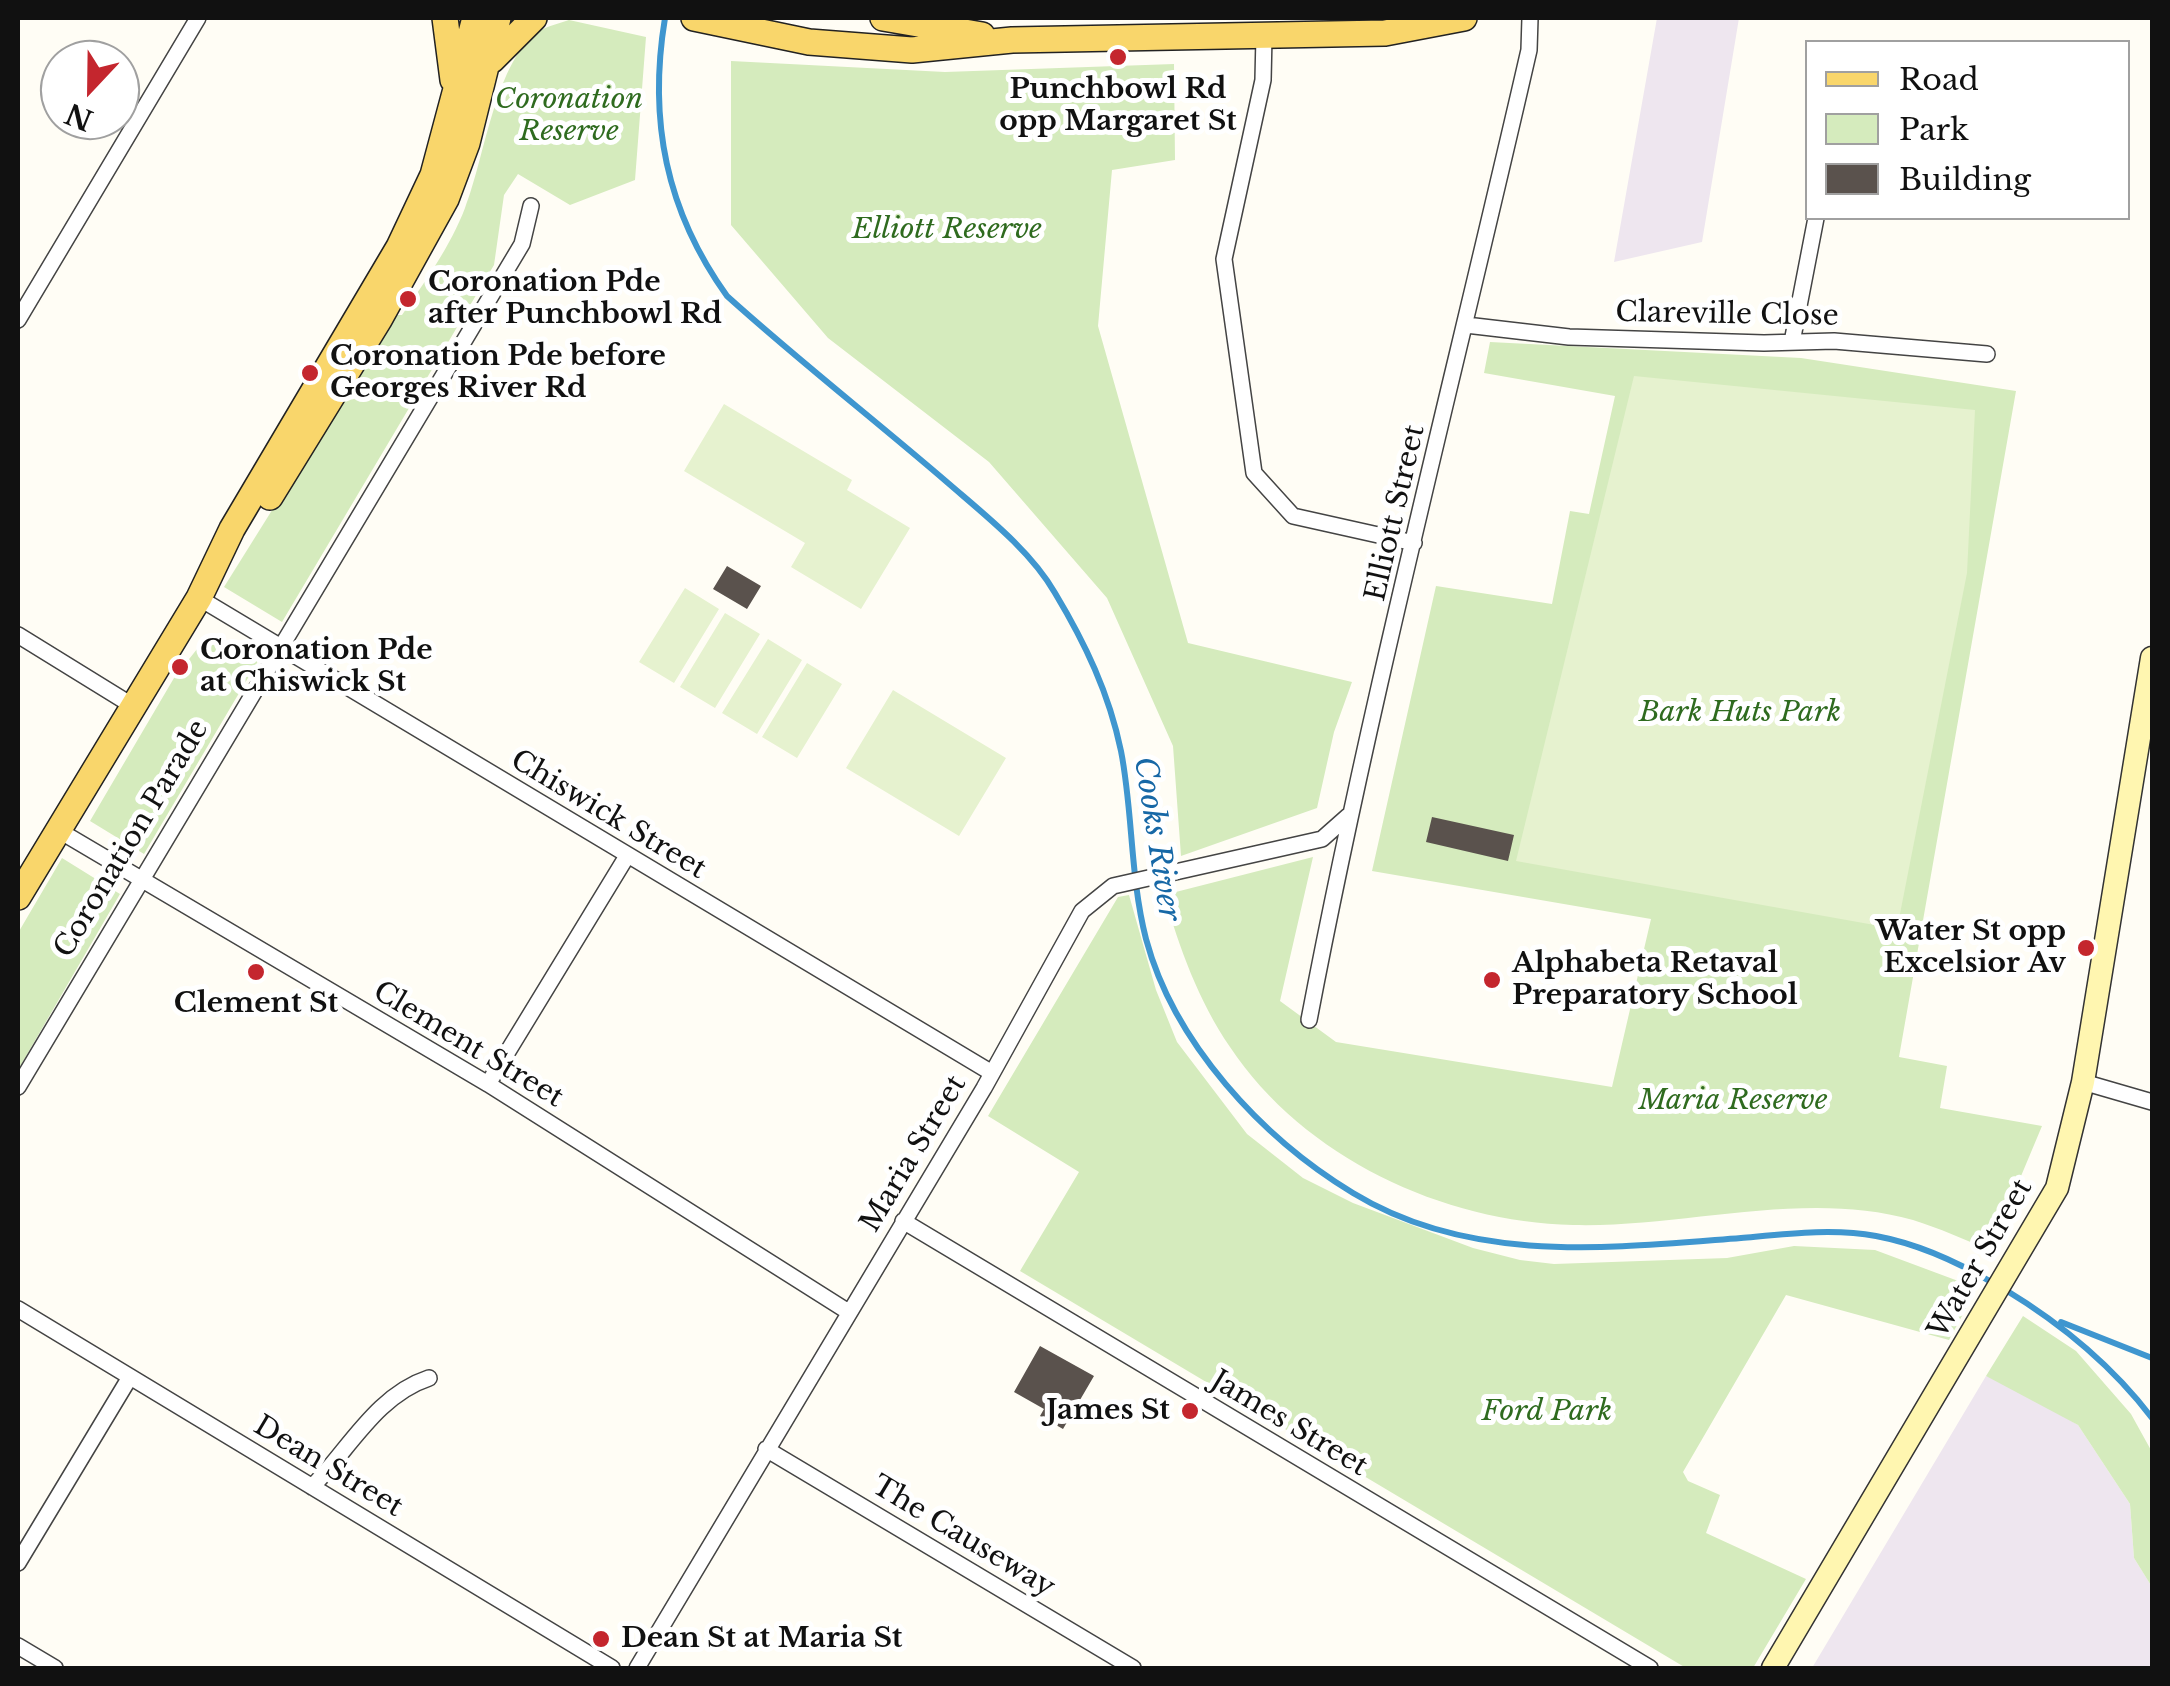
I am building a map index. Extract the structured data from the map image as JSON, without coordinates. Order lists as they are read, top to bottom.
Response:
{
  "streets": {
    "main road": ["Water Street"],
    "street": [
      "Clareville Close",
      "Elliott Street",
      "Chiswick Street",
      "Coronation Parade",
      "Clement Street",
      "Maria Street",
      "James Street",
      "Dean Street",
      "The Causeway"
    ]
  },
  "crossings": [
    ["Clareville Close", "Elliott Street"],
    ["Elliott Street", "Maria Street"],
    ["Chiswick Street", "Coronation Parade"],
    ["Chiswick Street", "Maria Street"],
    ["Coronation Parade", "Clement Street"],
    ["Clement Street", "Maria Street"],
    ["Maria Street", "James Street"],
    ["Maria Street", "The Causeway"]
  ],
  "water": ["Cooks River"],
  "parks": [
    "Coronation Reserve",
    "Elliott Reserve",
    "Bark Huts Park",
    "Maria Reserve",
    "Ford Park"
  ],
  "places": [
    "Punchbowl Rd opp Margaret St",
    "Coronation Pde after Punchbowl Rd",
    "Coronation Pde before Georges River Rd",
    "Coronation Pde at Chiswick St",
    "Water St opp Excelsior Av",
    "Clement St",
    "Alphabeta Retaval Preparatory School",
    "James St",
    "Dean St at Maria St"
  ],
  "legend": ["Road", "Park", "Building"],
  "north": "bottom"
}
